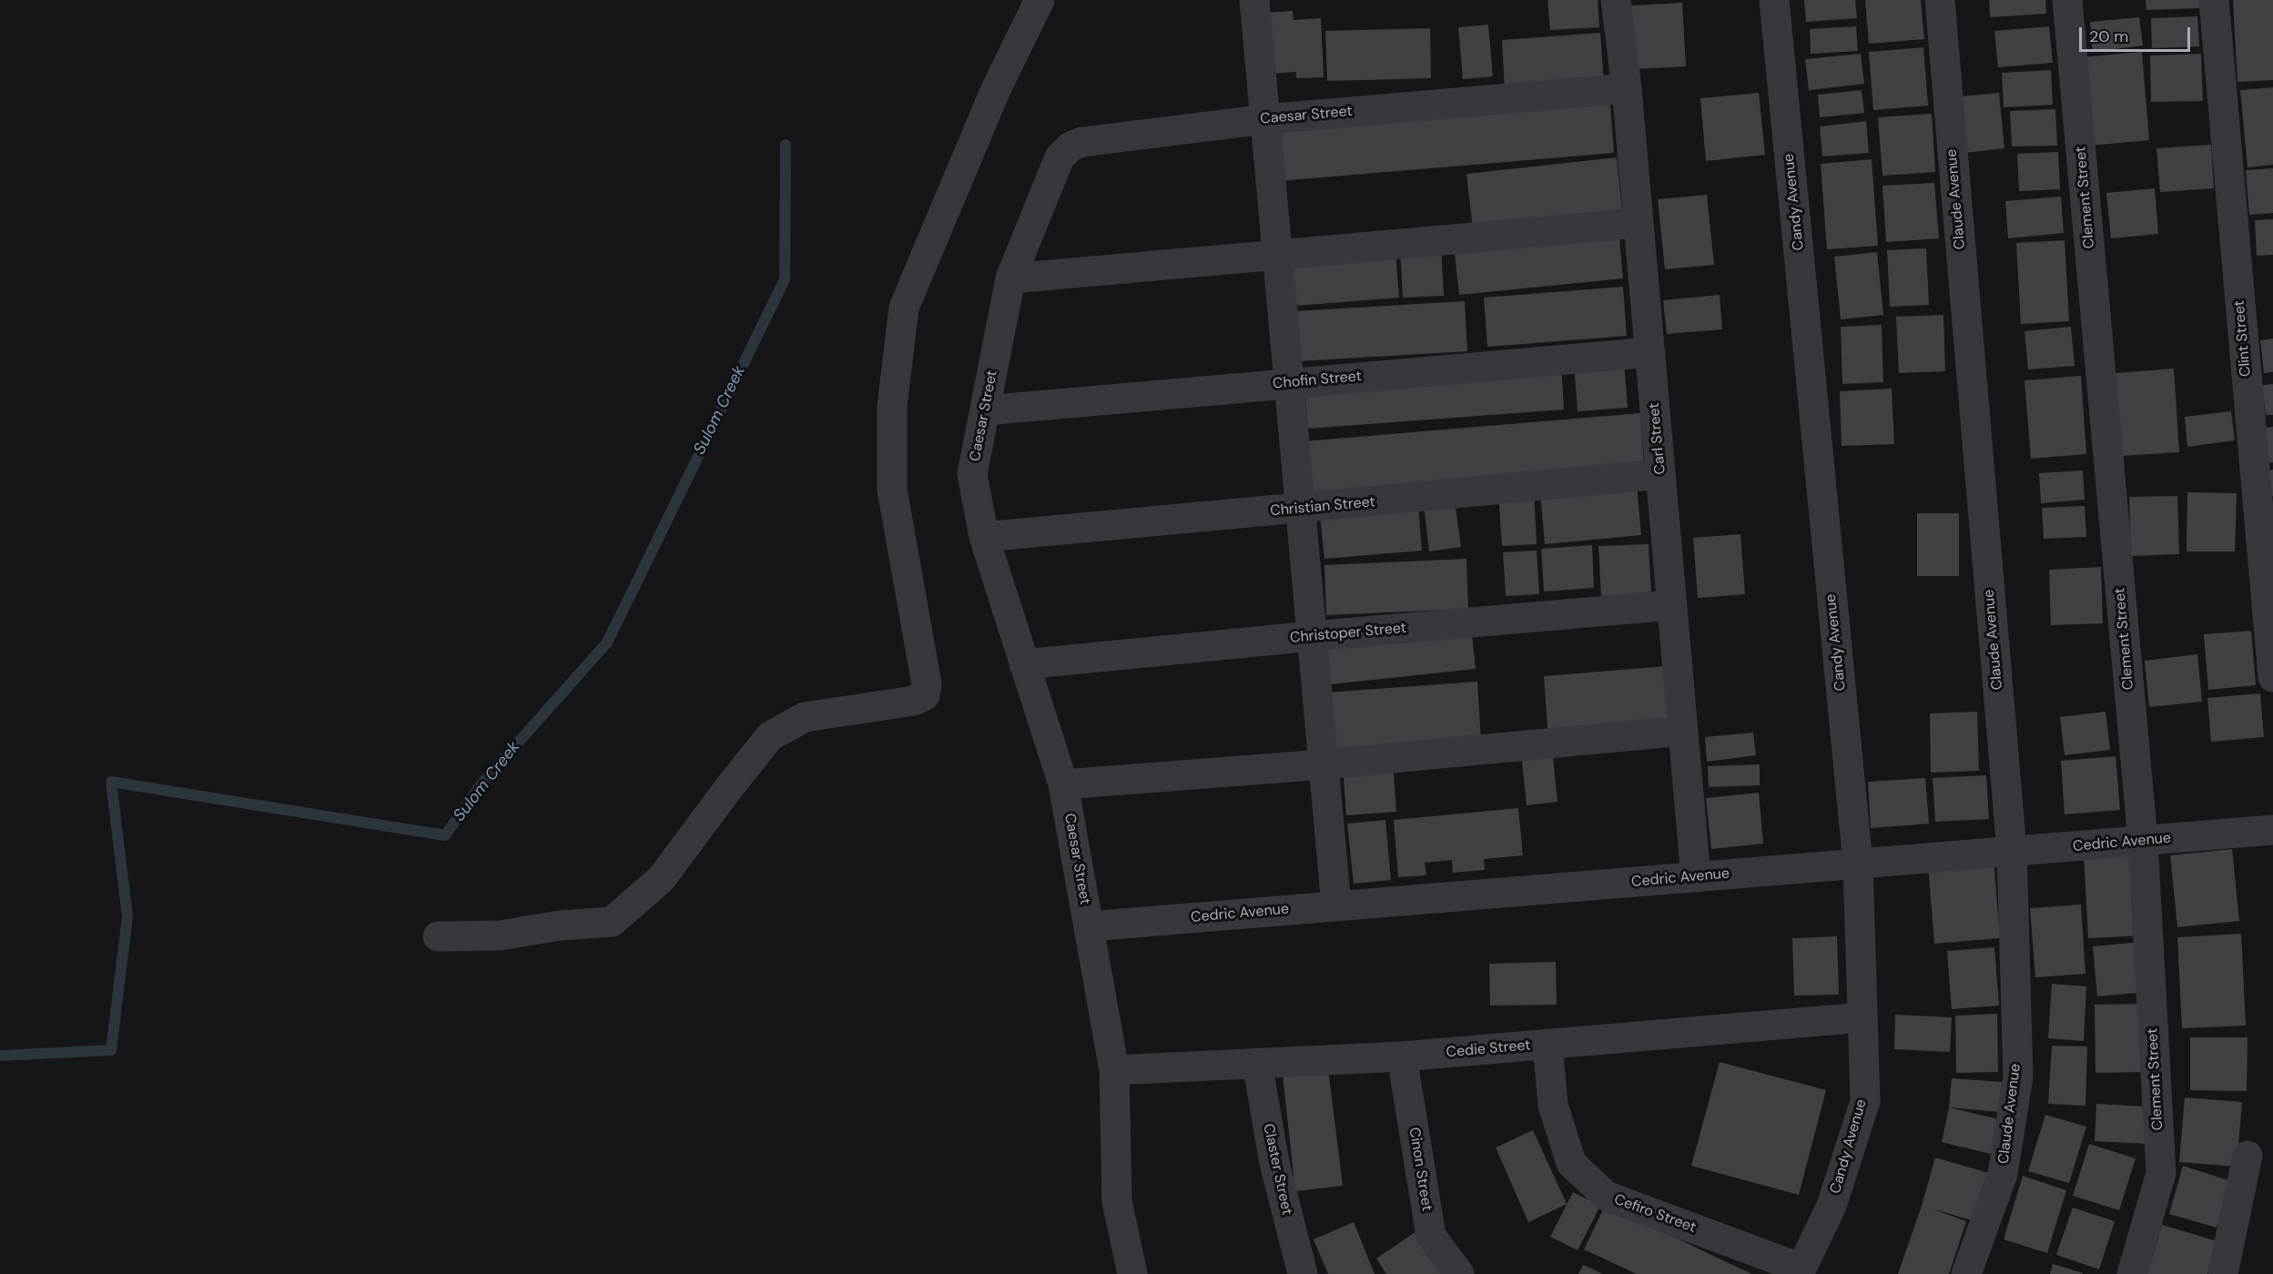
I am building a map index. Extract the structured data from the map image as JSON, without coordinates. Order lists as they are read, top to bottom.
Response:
{
  "streets": {
    "street": [
      "Caesar Street",
      "Clement Street",
      "Claude Avenue",
      "Candy Avenue",
      "Clint Street",
      "Chofin Street",
      "Carl Street",
      "Christian Street",
      "Christoper Street",
      "Cedric Avenue",
      "Cedie Street",
      "Claster Street",
      "Cinon Street",
      "Cefiro Street"
    ]
  },
  "crossings": [
    ["Caesar Street", "Chofin Street"],
    ["Caesar Street", "Carl Street"],
    ["Caesar Street", "Christian Street"],
    ["Caesar Street", "Christoper Street"],
    ["Caesar Street", "Cedric Avenue"],
    ["Caesar Street", "Cedie Street"],
    ["Clement Street", "Cedric Avenue"],
    ["Claude Avenue", "Cedric Avenue"],
    ["Candy Avenue", "Cedric Avenue"],
    ["Candy Avenue", "Cedie Street"],
    ["Candy Avenue", "Cefiro Street"],
    ["Chofin Street", "Carl Street"],
    ["Carl Street", "Christian Street"],
    ["Carl Street", "Christoper Street"],
    ["Carl Street", "Cedric Avenue"],
    ["Cedie Street", "Claster Street"],
    ["Cedie Street", "Cinon Street"],
    ["Cedie Street", "Cefiro Street"]
  ],
  "water": ["Sulom Creek"],
  "scale_bar": "20 m"
}
